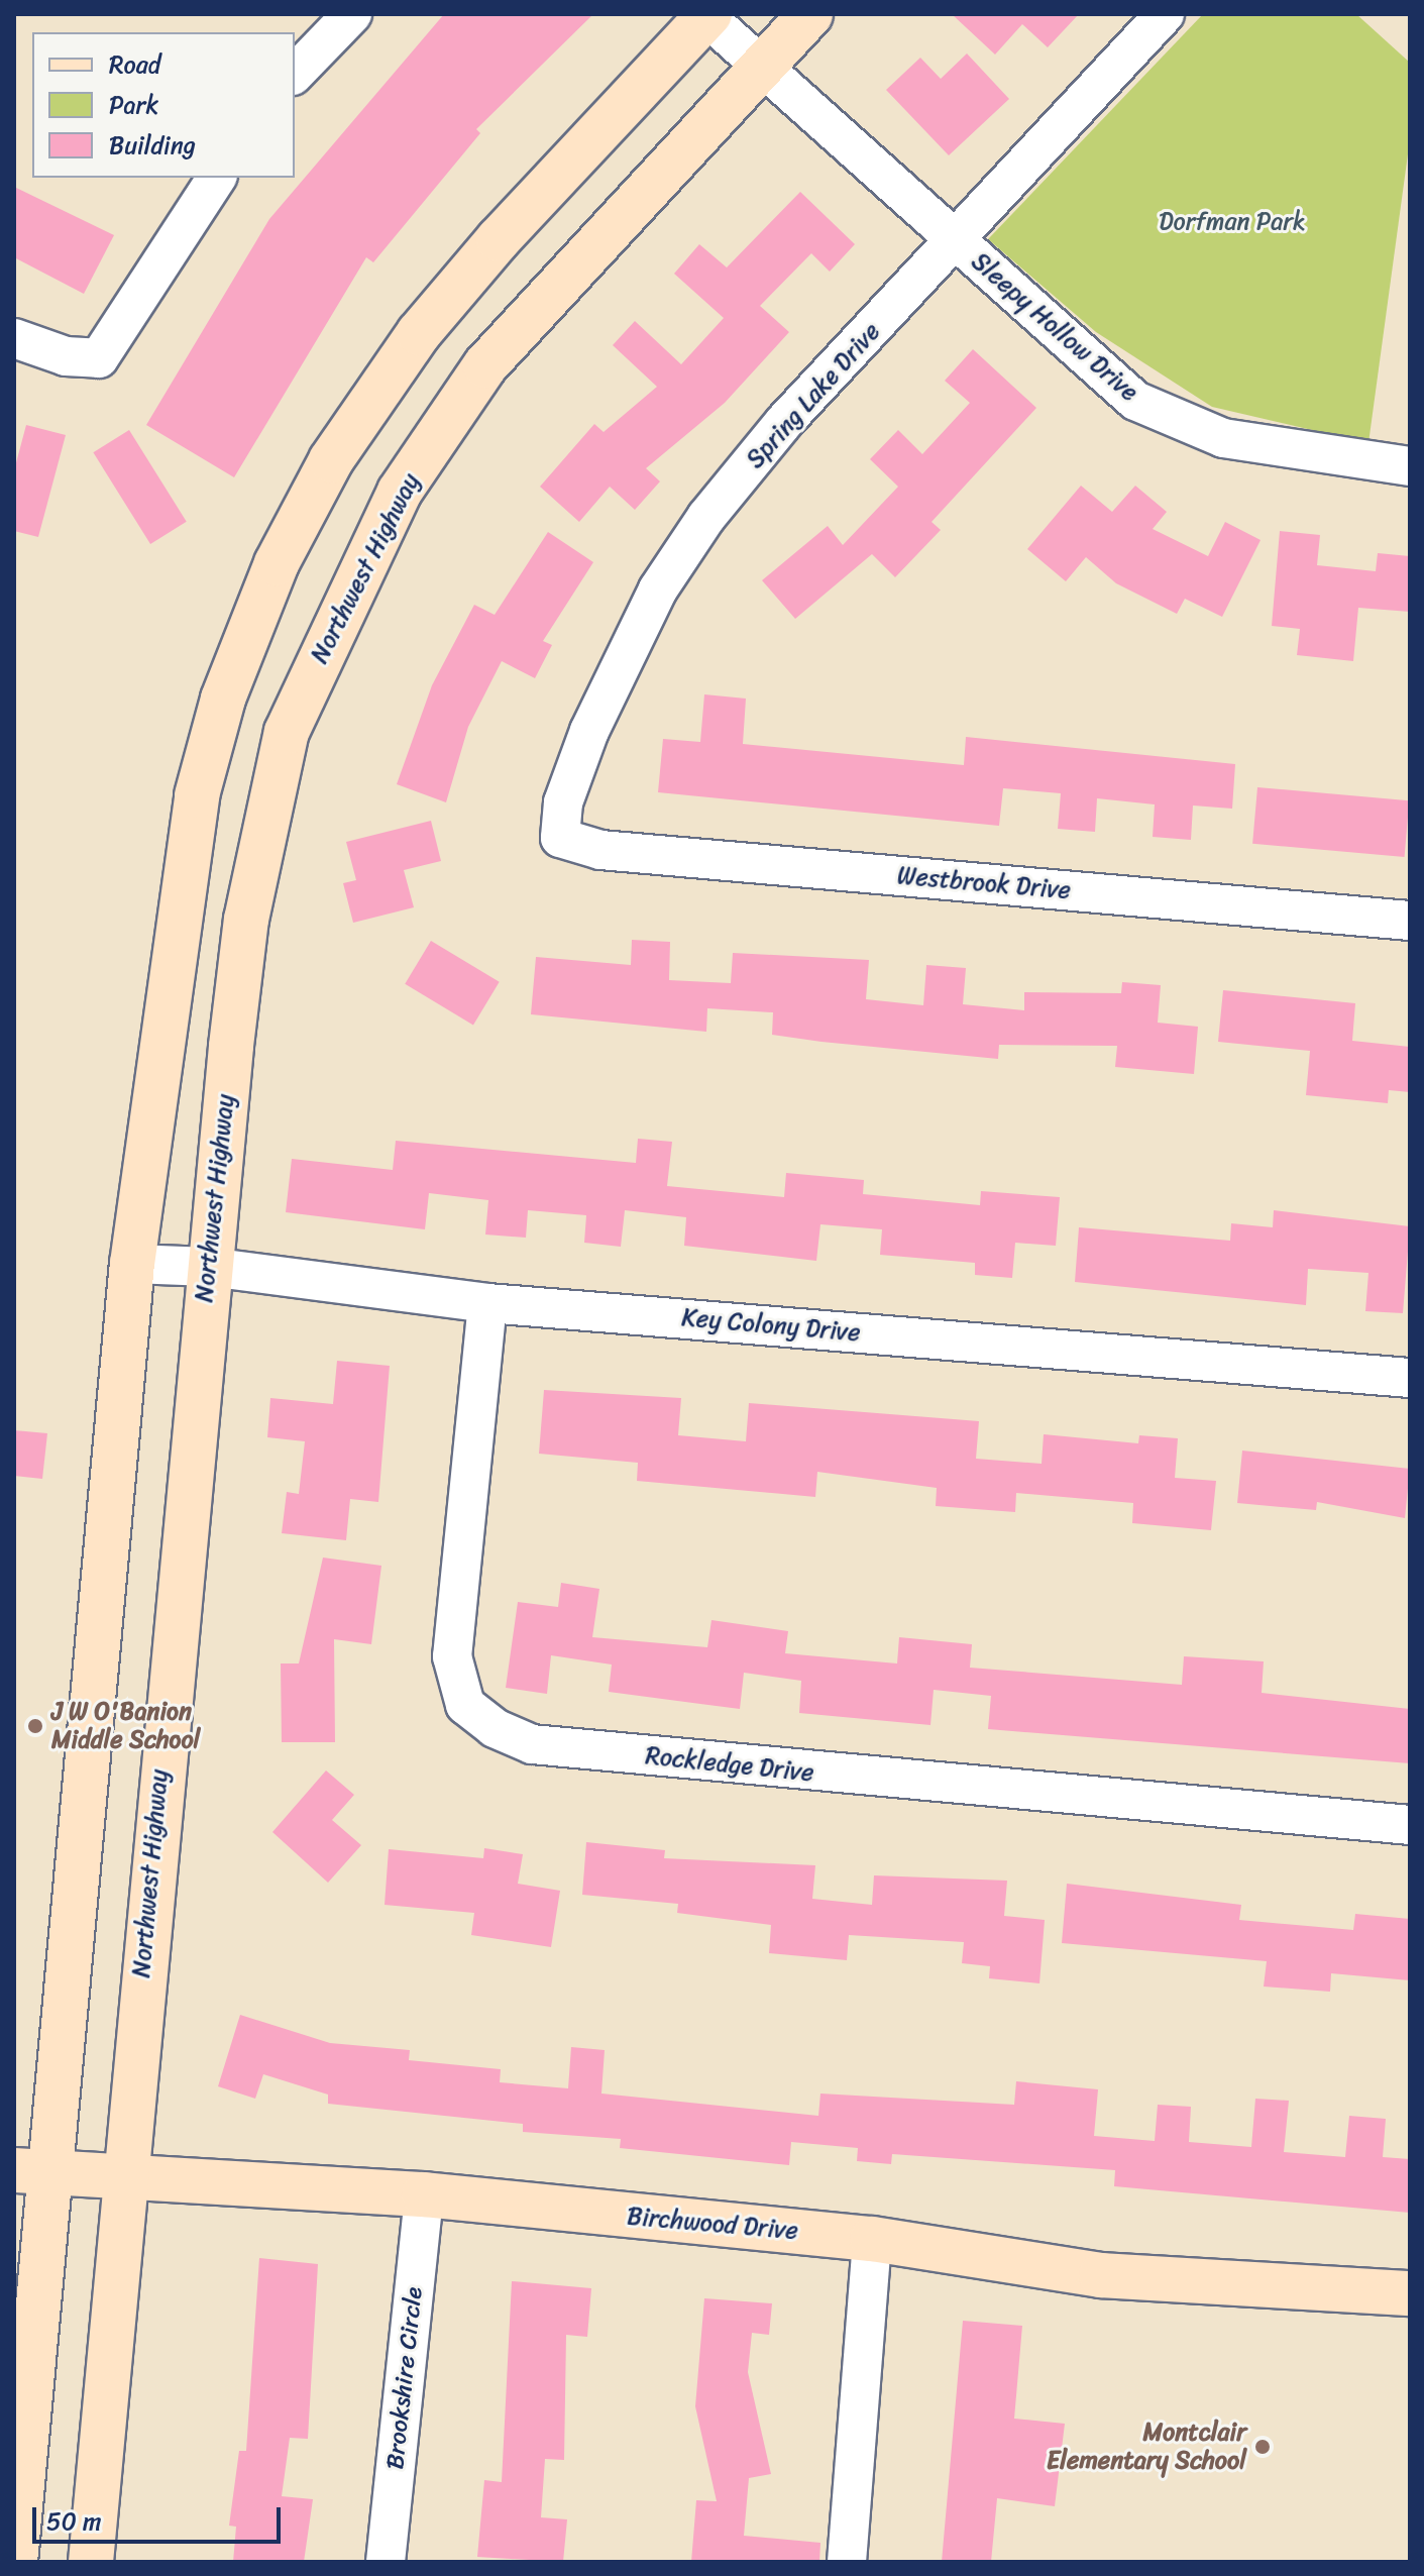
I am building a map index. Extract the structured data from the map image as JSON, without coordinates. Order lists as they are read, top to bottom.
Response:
{
  "streets": {
    "main road": ["Northwest Highway", "Birchwood Drive"],
    "street": [
      "Sleepy Hollow Drive",
      "Spring Lake Drive",
      "Westbrook Drive",
      "Key Colony Drive",
      "Rockledge Drive",
      "Brookshire Circle"
    ]
  },
  "crossings": [
    ["Sleepy Hollow Drive", "Spring Lake Drive"],
    ["Sleepy Hollow Drive", "Northwest Highway"],
    ["Spring Lake Drive", "Westbrook Drive"],
    ["Northwest Highway", "Key Colony Drive"],
    ["Northwest Highway", "Birchwood Drive"],
    ["Key Colony Drive", "Rockledge Drive"],
    ["Birchwood Drive", "Brookshire Circle"]
  ],
  "parks": ["Dorfman Park"],
  "places": ["J W O'Banion Middle School", "Montclair Elementary School"],
  "legend": ["Road", "Park", "Building"],
  "scale_bar": "50 m"
}
